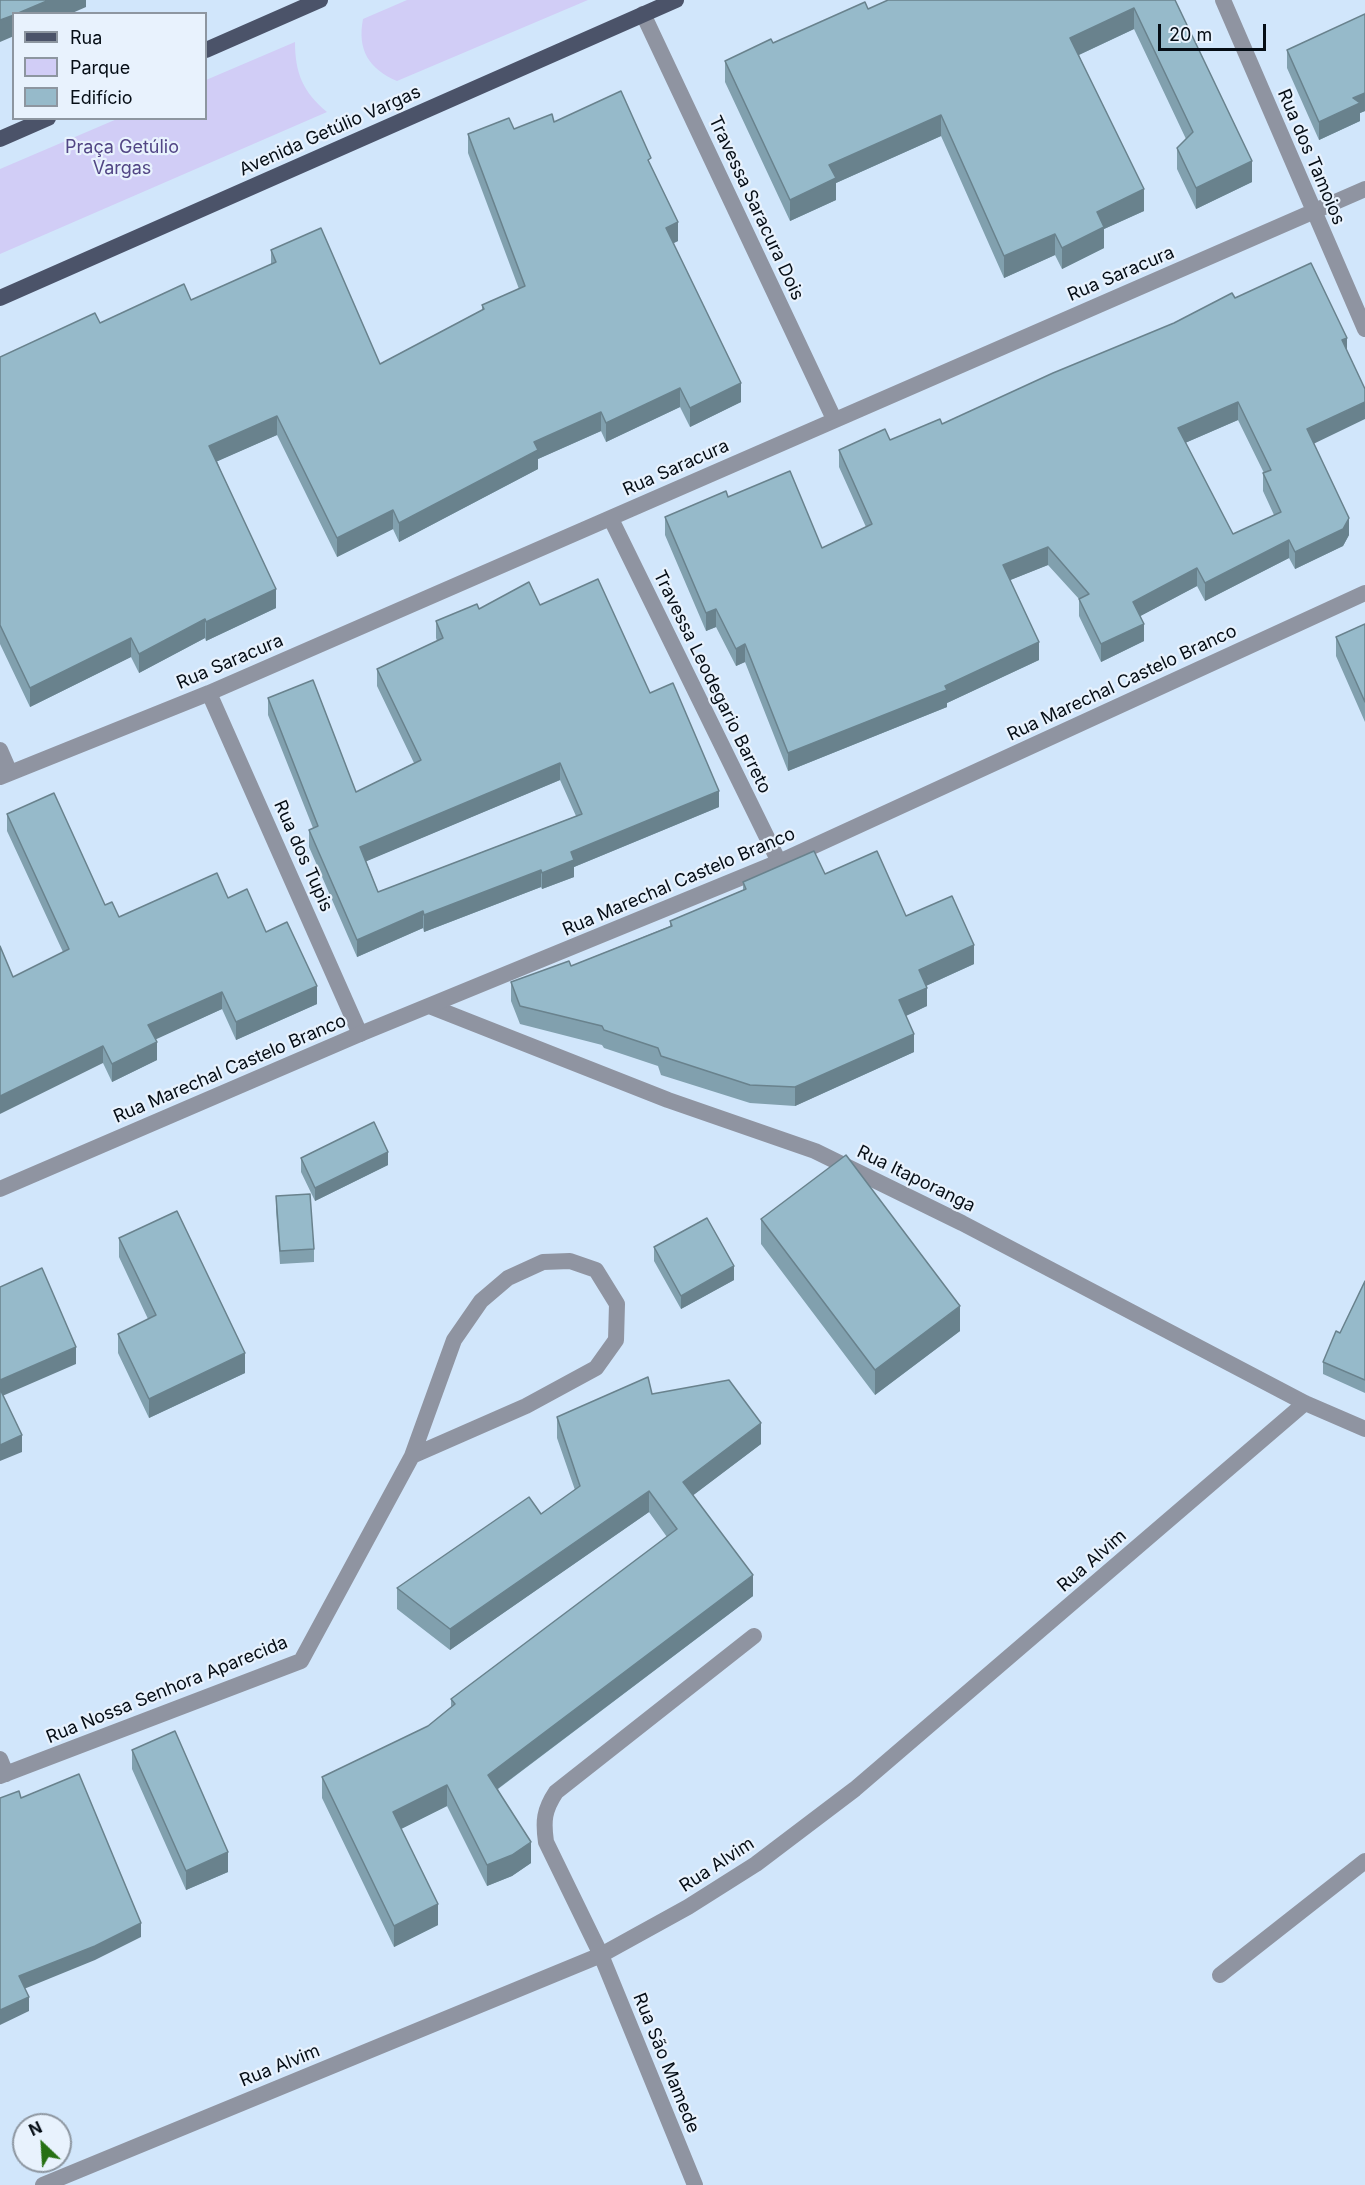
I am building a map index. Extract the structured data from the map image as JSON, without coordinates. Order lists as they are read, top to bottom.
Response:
{
  "streets": {
    "main road": ["Avenida Getúlio Vargas"],
    "street": [
      "Rua dos Tamoios",
      "Travessa Saracura Dois",
      "Rua Saracura",
      "Travessa Leodegario Barreto",
      "Rua Marechal Castelo Branco",
      "Rua dos Tupis",
      "Rua Itaporanga",
      "Rua Alvim",
      "Rua Nossa Senhora Aparecida",
      "Rua São Mamede"
    ]
  },
  "crossings": [
    ["Avenida Getúlio Vargas", "Travessa Saracura Dois"],
    ["Rua dos Tamoios", "Rua Saracura"],
    ["Travessa Saracura Dois", "Rua Saracura"],
    ["Rua Saracura", "Travessa Leodegario Barreto"],
    ["Rua Saracura", "Rua dos Tupis"],
    ["Travessa Leodegario Barreto", "Rua Marechal Castelo Branco"],
    ["Rua Marechal Castelo Branco", "Rua dos Tupis"],
    ["Rua Marechal Castelo Branco", "Rua Itaporanga"],
    ["Rua Itaporanga", "Rua Alvim"],
    ["Rua Alvim", "Rua São Mamede"]
  ],
  "parks": ["Praça Getúlio Vargas"],
  "legend": ["Rua", "Parque", "Edifício"],
  "scale_bar": "20 m",
  "north": "top left"
}
